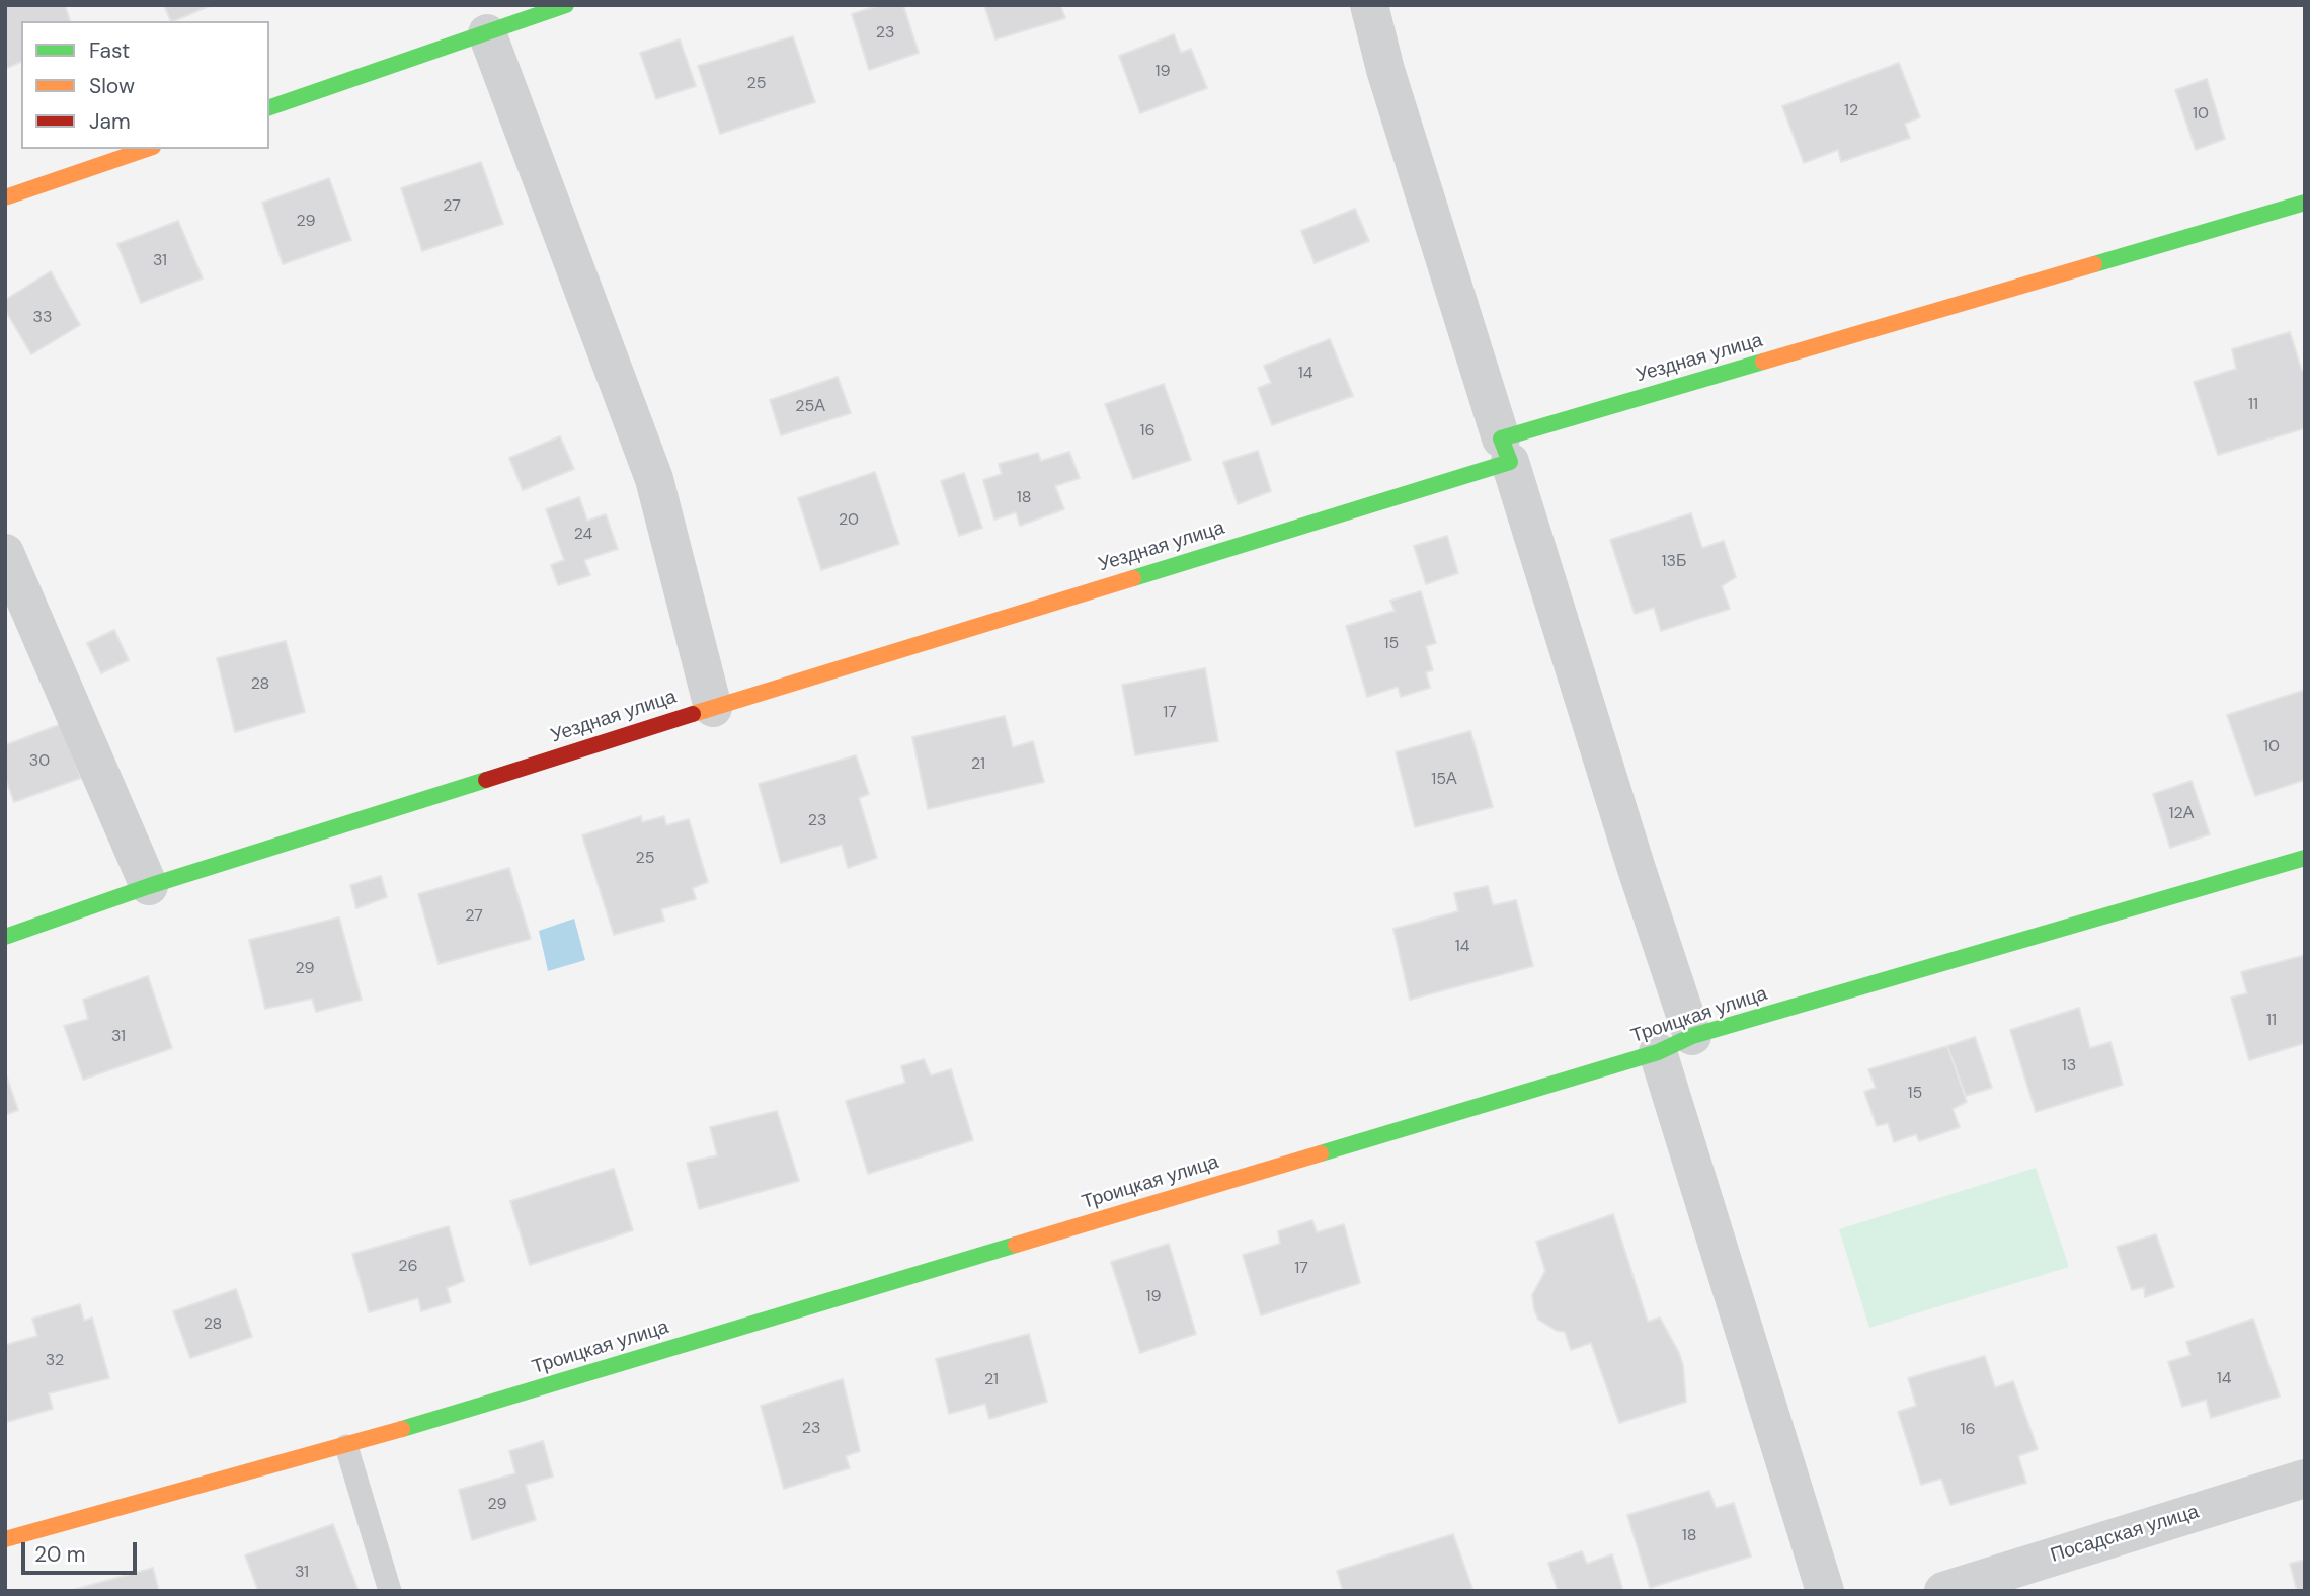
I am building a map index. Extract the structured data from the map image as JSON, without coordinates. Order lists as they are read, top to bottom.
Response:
{
  "streets": {
    "street": ["Уездная улица", "Троицкая улица", "Посадская улица"]
  },
  "house_numbers": [
    "23",
    "19",
    "25",
    "12",
    "10",
    "27",
    "29",
    "31",
    "33",
    "14",
    "11",
    "25А",
    "16",
    "18",
    "20",
    "24",
    "13Б",
    "15",
    "28",
    "17",
    "10",
    "30",
    "21",
    "15А",
    "12А",
    "23",
    "25",
    "27",
    "14",
    "29",
    "11",
    "31",
    "13",
    "15",
    "26",
    "17",
    "19",
    "28",
    "32",
    "14",
    "21",
    "23",
    "16",
    "29",
    "18",
    "31"
  ],
  "legend": ["Fast", "Slow", "Jam"],
  "scale_bar": "20 m"
}
